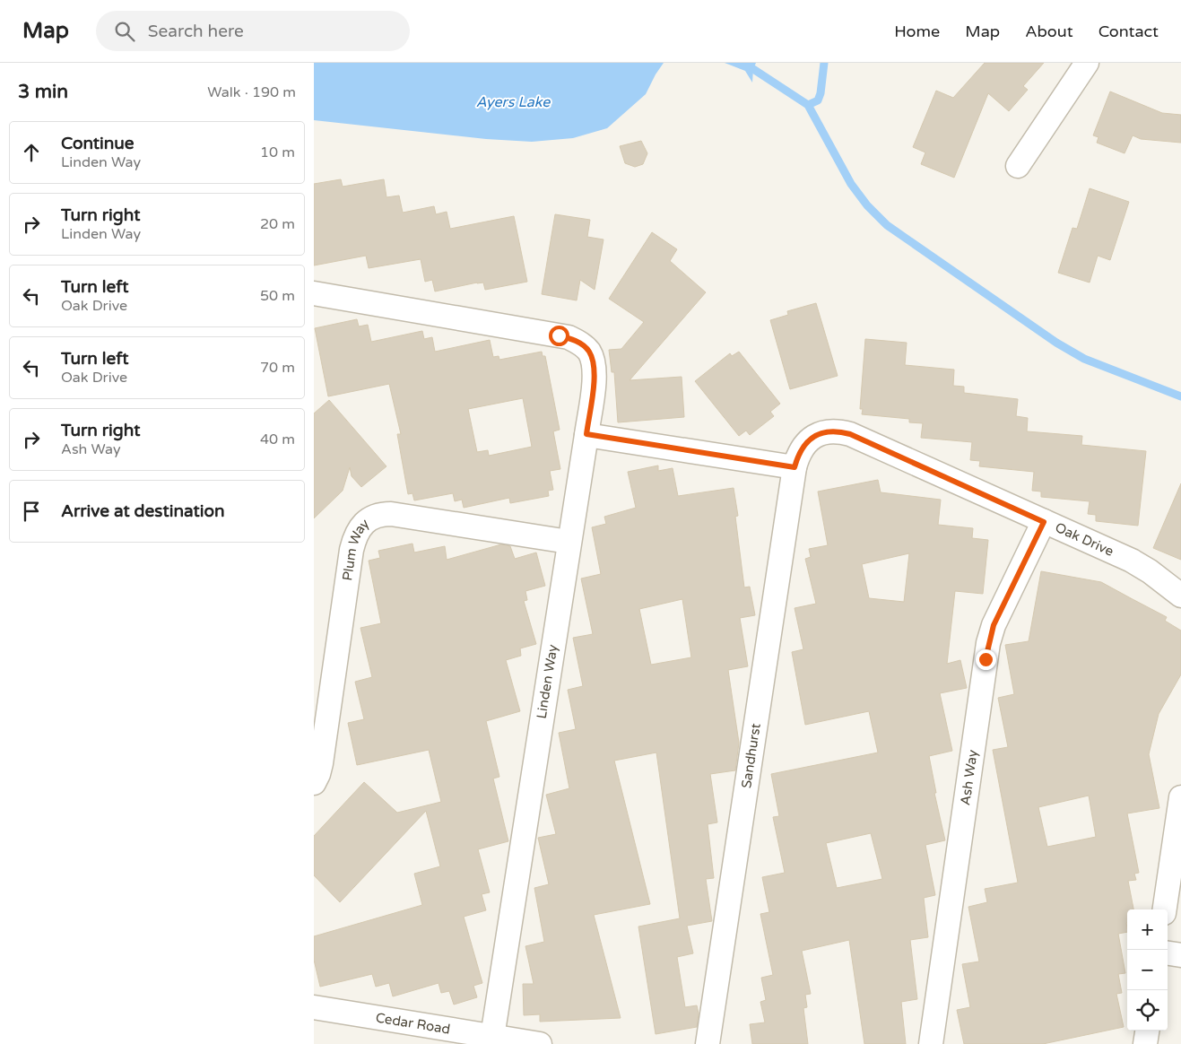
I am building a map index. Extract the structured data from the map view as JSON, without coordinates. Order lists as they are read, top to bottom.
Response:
{
  "streets": {
    "street": [
      "Oak Drive",
      "Plum Way",
      "Linden Way",
      "Sandhurst",
      "Ash Way",
      "Cedar Road"
    ]
  },
  "crossings": [
    ["Oak Drive", "Sandhurst"],
    ["Oak Drive", "Ash Way"],
    ["Plum Way", "Linden Way"],
    ["Linden Way", "Cedar Road"]
  ],
  "water": ["Ayers Lake"],
  "page": {
    "header": "Map",
    "search": "Search here",
    "nav": [
      "Home",
      "Map",
      "About",
      "Contact"
    ],
    "heading": ["3 min", "Walk · 190 m"],
    "list": [
      ["Continue", "Linden Way", "10 m"],
      ["Turn right", "Linden Way", "20 m"],
      ["Turn left", "Oak Drive", "50 m"],
      ["Turn left", "Oak Drive", "70 m"],
      ["Turn right", "Ash Way", "40 m"],
      "Arrive at destination"
    ],
    "map_buttons": ["+", "−"]
  }
}
